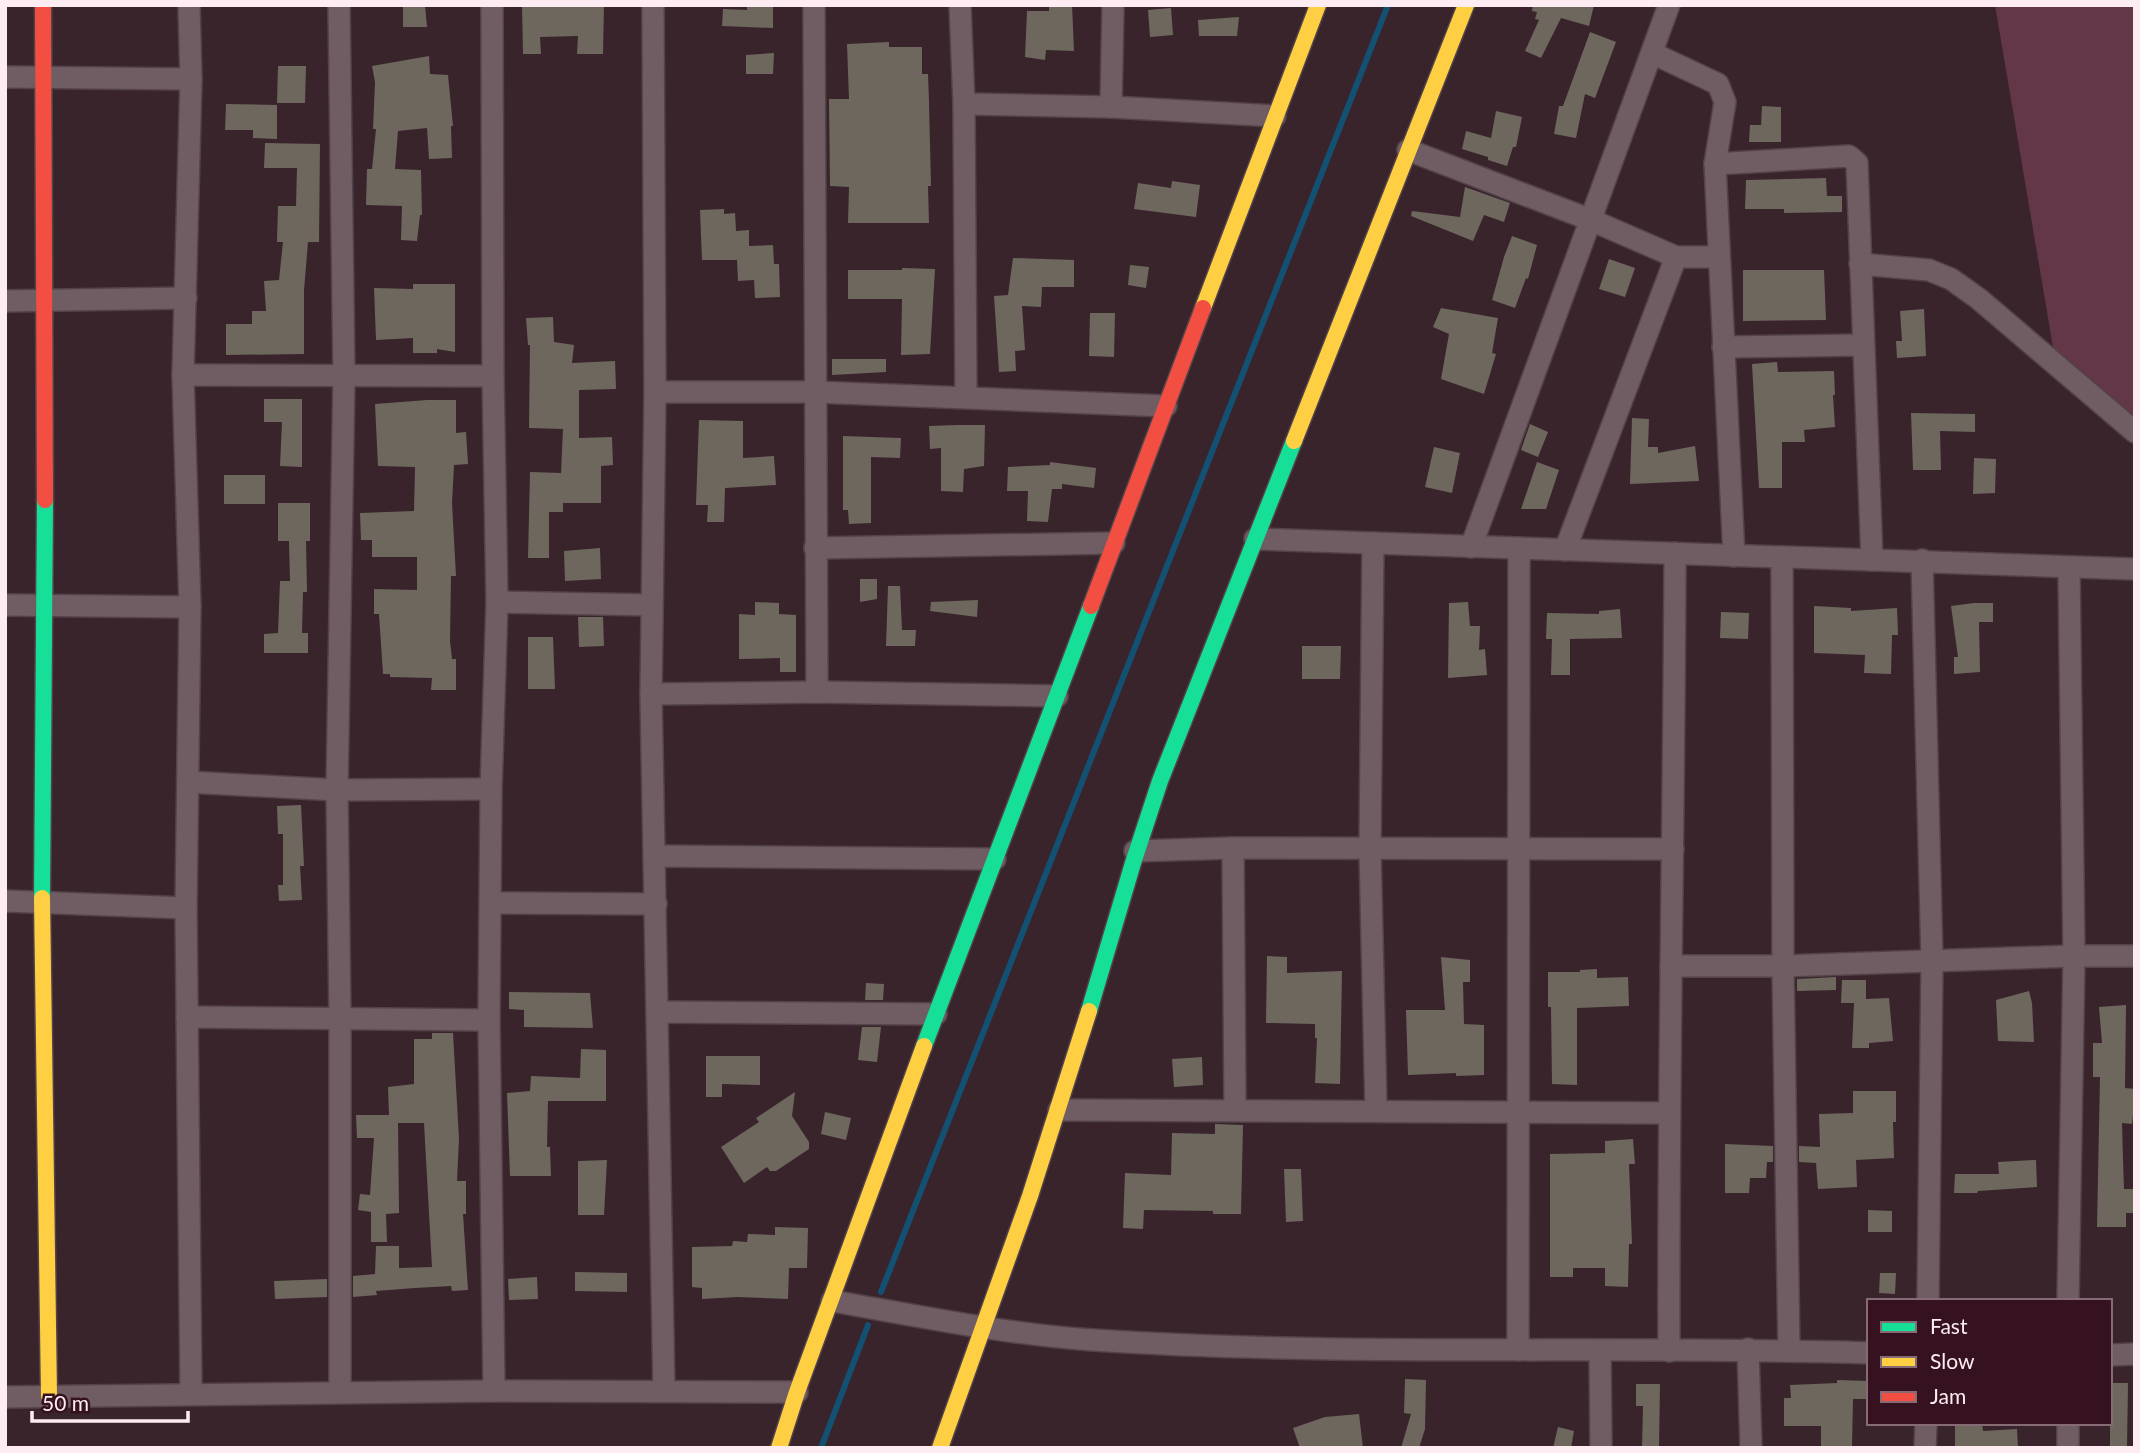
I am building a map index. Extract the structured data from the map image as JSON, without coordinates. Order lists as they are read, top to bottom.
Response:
{
  "legend": ["Fast", "Slow", "Jam"],
  "scale_bar": "50 m"
}
